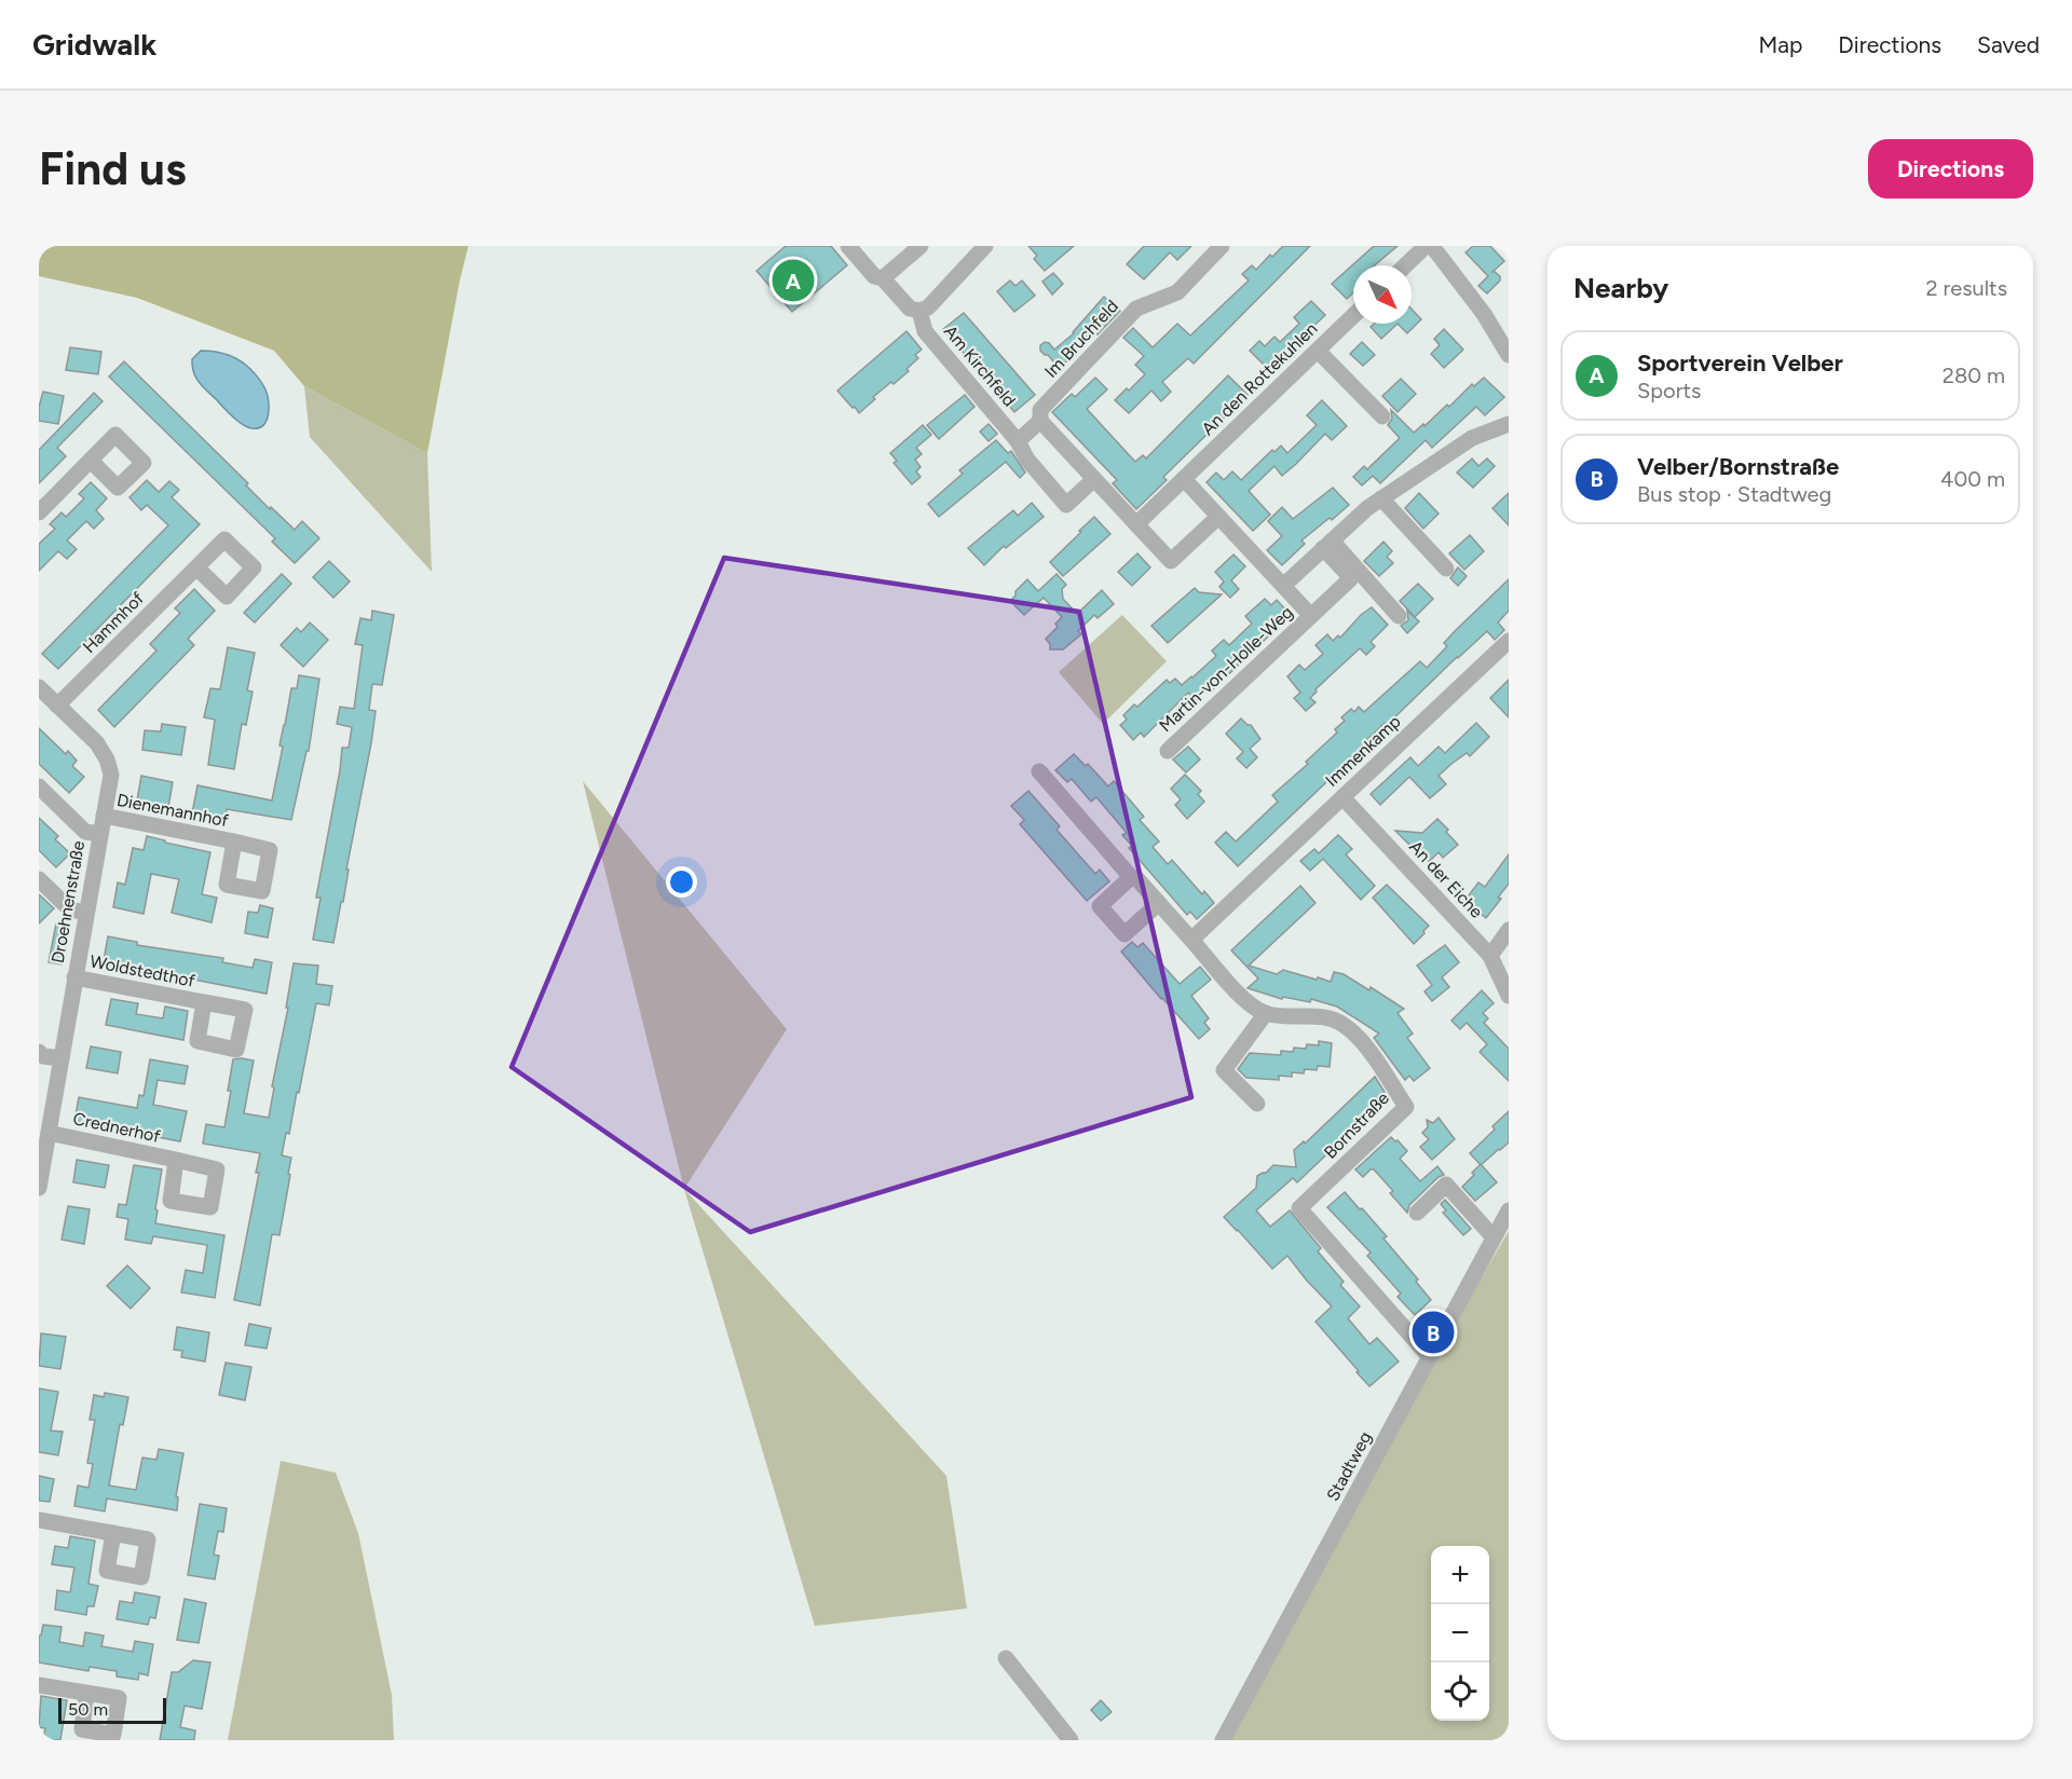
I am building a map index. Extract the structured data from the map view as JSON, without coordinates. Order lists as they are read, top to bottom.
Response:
{
  "streets": {
    "street": [
      "Im Bruchfeld",
      "Am Kirchfeld",
      "An den Rottekuhlen",
      "Hammhof",
      "Martin-von-Holle-Weg",
      "Immenkamp",
      "Dienemannhof",
      "An der Eiche",
      "Droehnenstraße",
      "Woldstedthof",
      "Bornstraße",
      "Crednerhof",
      "Stadtweg"
    ]
  },
  "crossings": [
    ["Hammhof", "Droehnenstraße"],
    ["Immenkamp", "An der Eiche"],
    ["Immenkamp", "Bornstraße"],
    ["Dienemannhof", "Droehnenstraße"],
    ["Droehnenstraße", "Woldstedthof"],
    ["Droehnenstraße", "Crednerhof"],
    ["Bornstraße", "Stadtweg"]
  ],
  "scale_bar": "50 m",
  "north": "bottom right",
  "page": {
    "header": "Gridwalk",
    "nav": ["Map", "Directions", "Saved"],
    "buttons": "Directions",
    "title": "Find us",
    "heading": ["Nearby", "2 results"],
    "pins": ["A", "B"],
    "list": [
      {
        "mark": "A",
        "name": "Sportverein Velber",
        "note": "Sports",
        "value": "280 m"
      },
      {
        "mark": "B",
        "name": "Velber/Bornstraße",
        "note": "Bus stop · Stadtweg",
        "value": "400 m"
      }
    ],
    "map_buttons": ["+", "−"],
    "scale": "50 m"
  }
}
